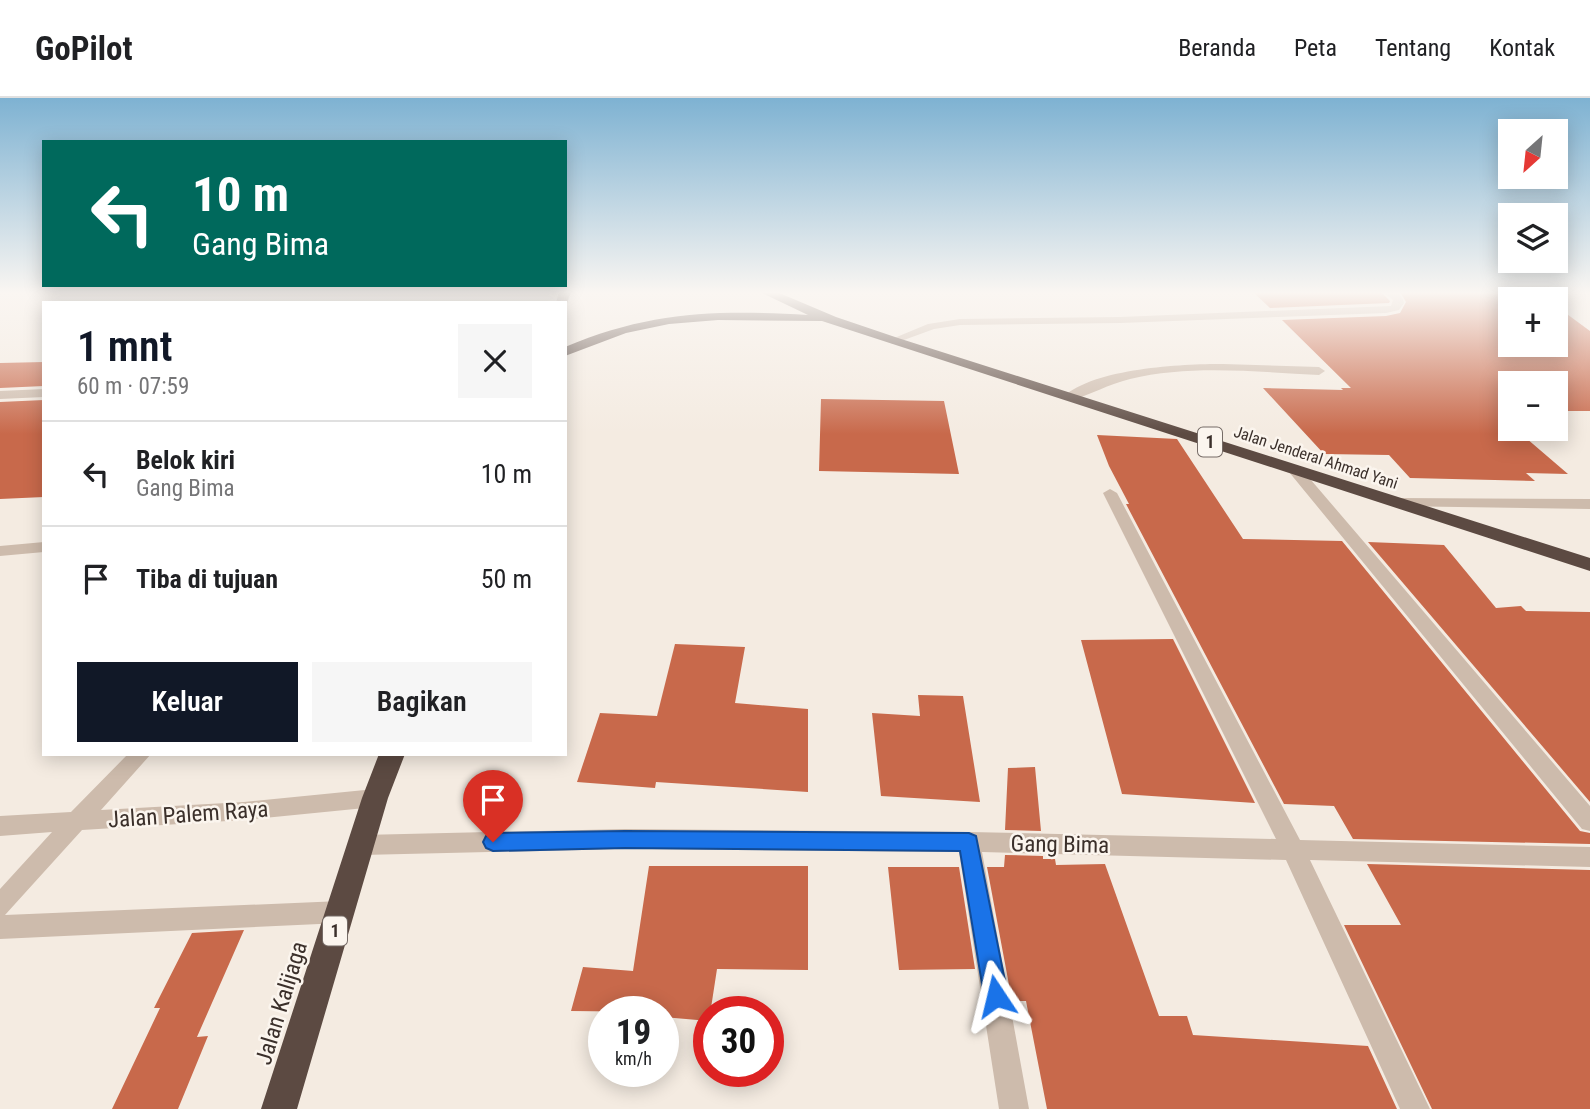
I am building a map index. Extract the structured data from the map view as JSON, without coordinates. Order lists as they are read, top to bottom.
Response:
{
  "streets": {
    "highway": ["1", "Jalan Jenderal Ahmad Yani", "Jalan Kalijaga"],
    "street": ["Jalan Palem Raya", "Gang Bima"]
  },
  "crossings": [
    ["Jalan Palem Raya", "Jalan Kalijaga"],
    ["Gang Bima", "Jalan Kalijaga"]
  ],
  "north": "bottom left",
  "page": {
    "header": "GoPilot",
    "nav": [
      "Beranda",
      "Peta",
      "Tentang",
      "Kontak"
    ],
    "map_buttons": ["+", "−"],
    "turn": ["10 m", "Gang Bima"],
    "heading": ["1 mnt", "60 m · 07:59"],
    "list": [
      {
        "name": "Belok kiri",
        "note": "Gang Bima",
        "value": "10 m"
      },
      {
        "name": "Tiba di tujuan",
        "value": "50 m"
      }
    ],
    "buttons": ["Keluar", "Bagikan"],
    "speed": "19 km/h",
    "limit": "30"
  }
}
